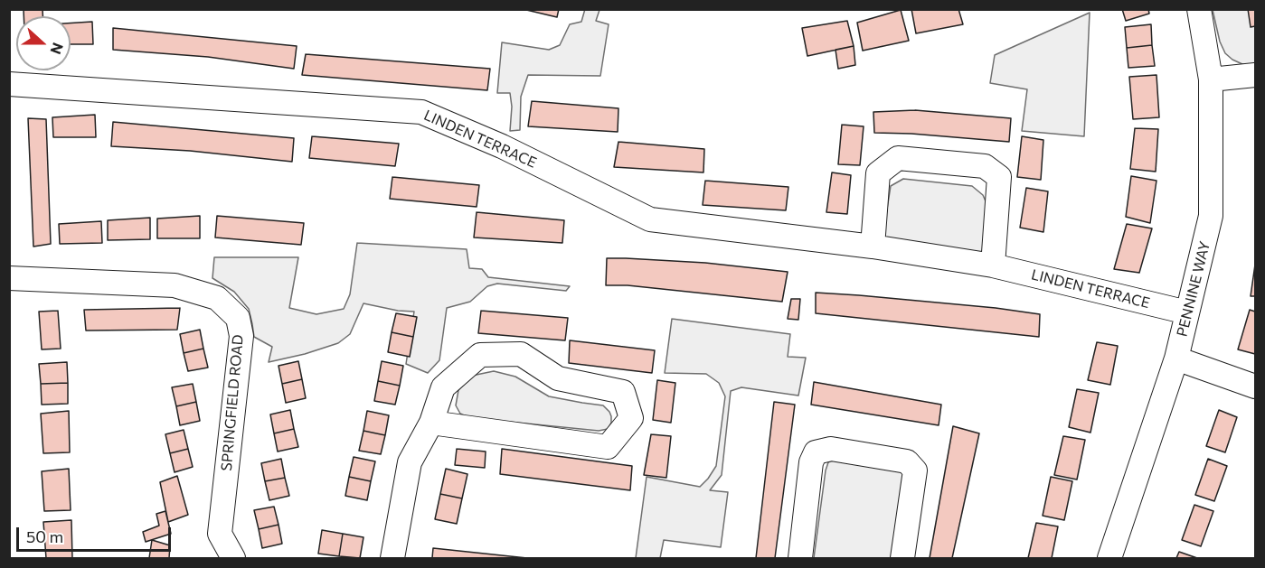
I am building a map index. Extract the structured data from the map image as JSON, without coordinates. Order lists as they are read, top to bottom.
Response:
{
  "streets": {
    "street": ["LINDEN TERRACE", "PENNINE WAY", "SPRINGFIELD ROAD"]
  },
  "crossings": [
    ["LINDEN TERRACE", "PENNINE WAY"]
  ],
  "scale_bar": "50 m",
  "north": "right"
}
